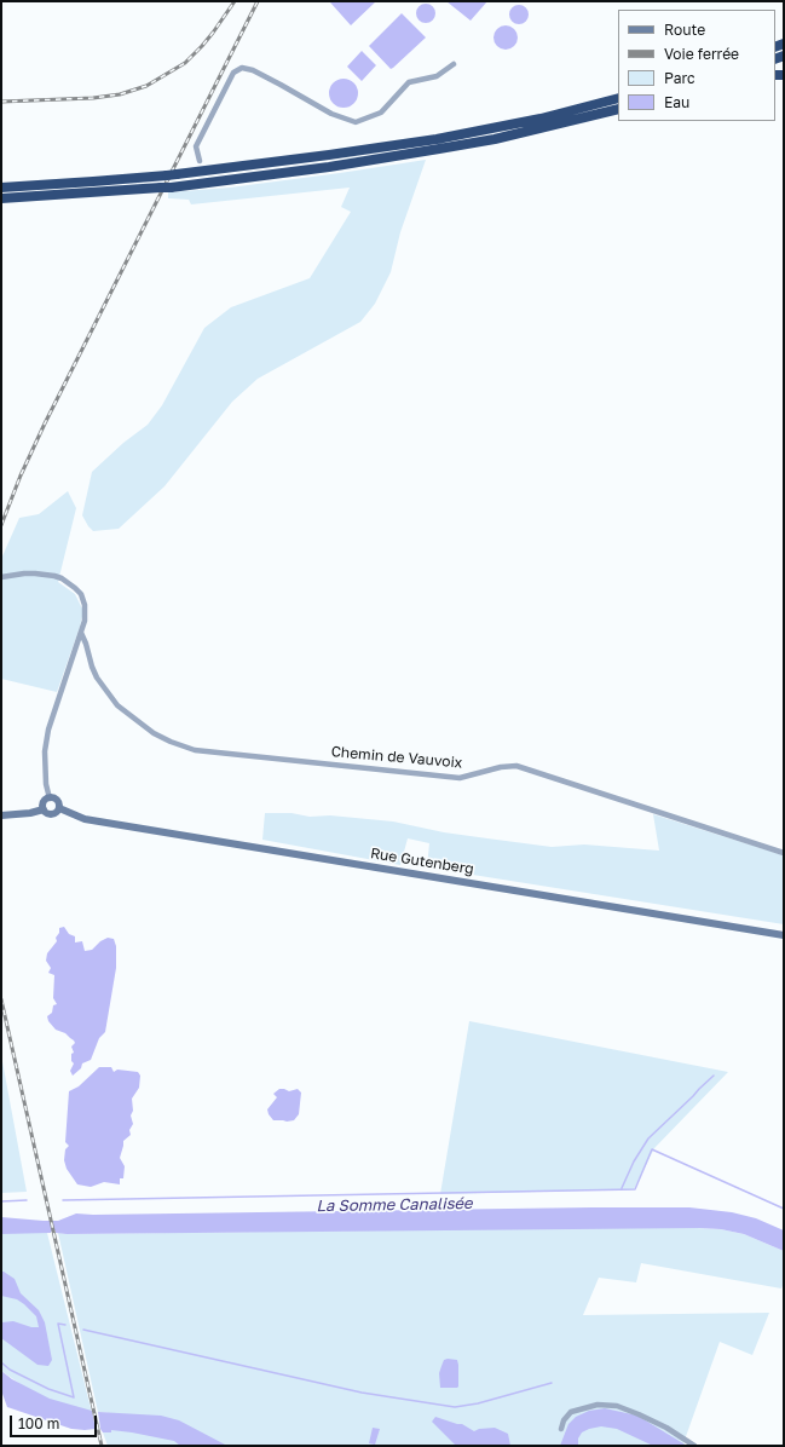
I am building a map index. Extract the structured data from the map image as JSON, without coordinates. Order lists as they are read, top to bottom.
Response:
{
  "streets": {
    "street": ["Chemin de Vauvoix", "Rue Gutenberg"]
  },
  "water": ["La Somme Canalisée"],
  "legend": [
    "Route",
    "Voie ferrée",
    "Parc",
    "Eau"
  ],
  "scale_bar": "100 m"
}
